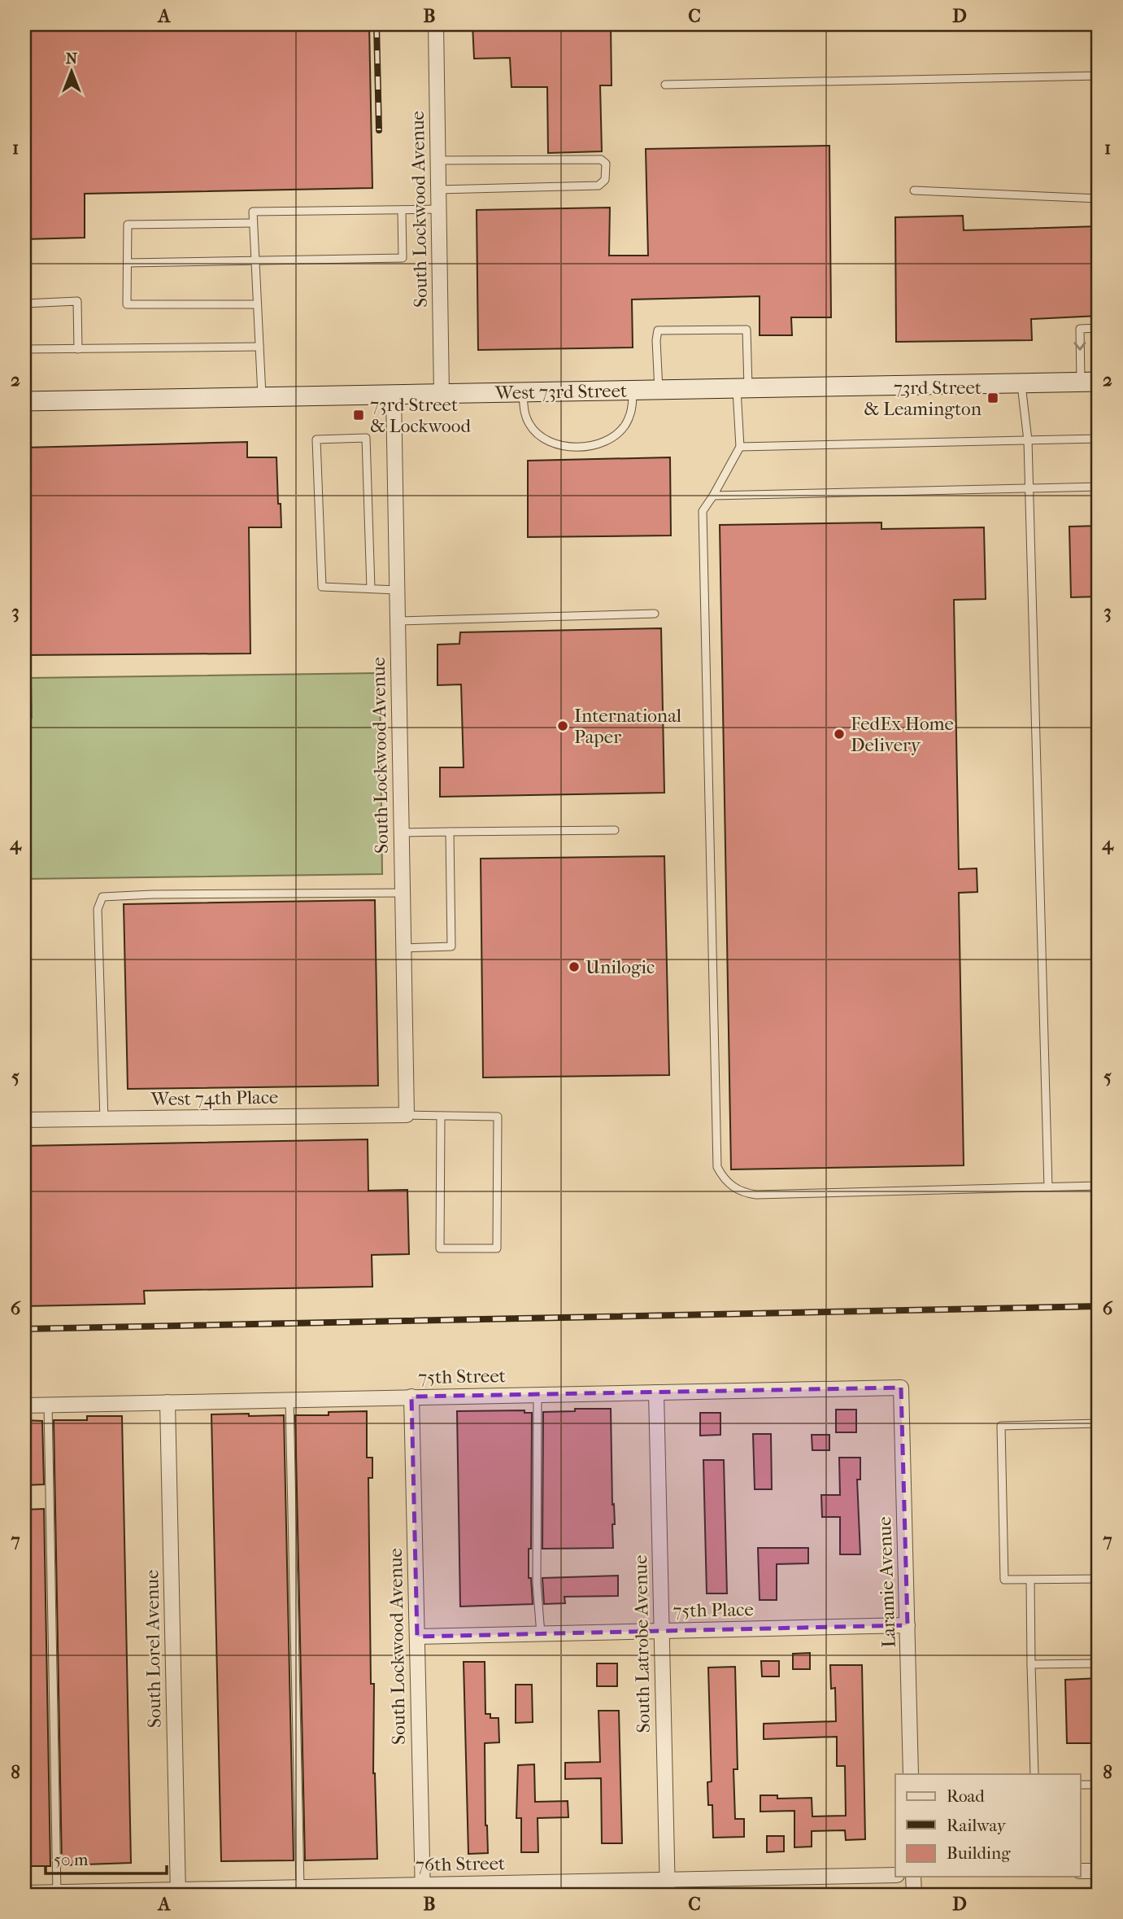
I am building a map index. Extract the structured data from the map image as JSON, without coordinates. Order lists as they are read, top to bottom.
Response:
{
  "streets": {
    "street": [
      "South Lockwood Avenue",
      "West 73rd Street",
      "West 74th Place",
      "75th Street",
      "Laramie Avenue",
      "75th Place",
      "South Latrobe Avenue",
      "South Lorel Avenue",
      "76th Street"
    ]
  },
  "crossings": [
    ["South Lockwood Avenue", "West 73rd Street"],
    ["South Lockwood Avenue", "West 74th Place"],
    ["South Lockwood Avenue", "75th Street"],
    ["South Lockwood Avenue", "75th Place"],
    ["South Lockwood Avenue", "76th Street"],
    ["75th Street", "Laramie Avenue"],
    ["75th Street", "South Latrobe Avenue"],
    ["75th Street", "South Lorel Avenue"],
    ["Laramie Avenue", "75th Place"],
    ["75th Place", "South Latrobe Avenue"],
    ["South Latrobe Avenue", "76th Street"],
    ["South Lorel Avenue", "76th Street"]
  ],
  "places": {
    "transit": ["73rd Street & Leamington", "73rd Street & Lockwood"],
    "other": ["International Paper", "FedEx Home Delivery", "Unilogic"]
  },
  "legend": ["Road", "Railway", "Building"],
  "scale_bar": "50 m",
  "north": "top",
  "grid": {
    "columns": [
      "A",
      "B",
      "C",
      "D"
    ],
    "rows": [
      "1",
      "2",
      "3",
      "4",
      "5",
      "6",
      "7",
      "8"
    ]
  }
}
